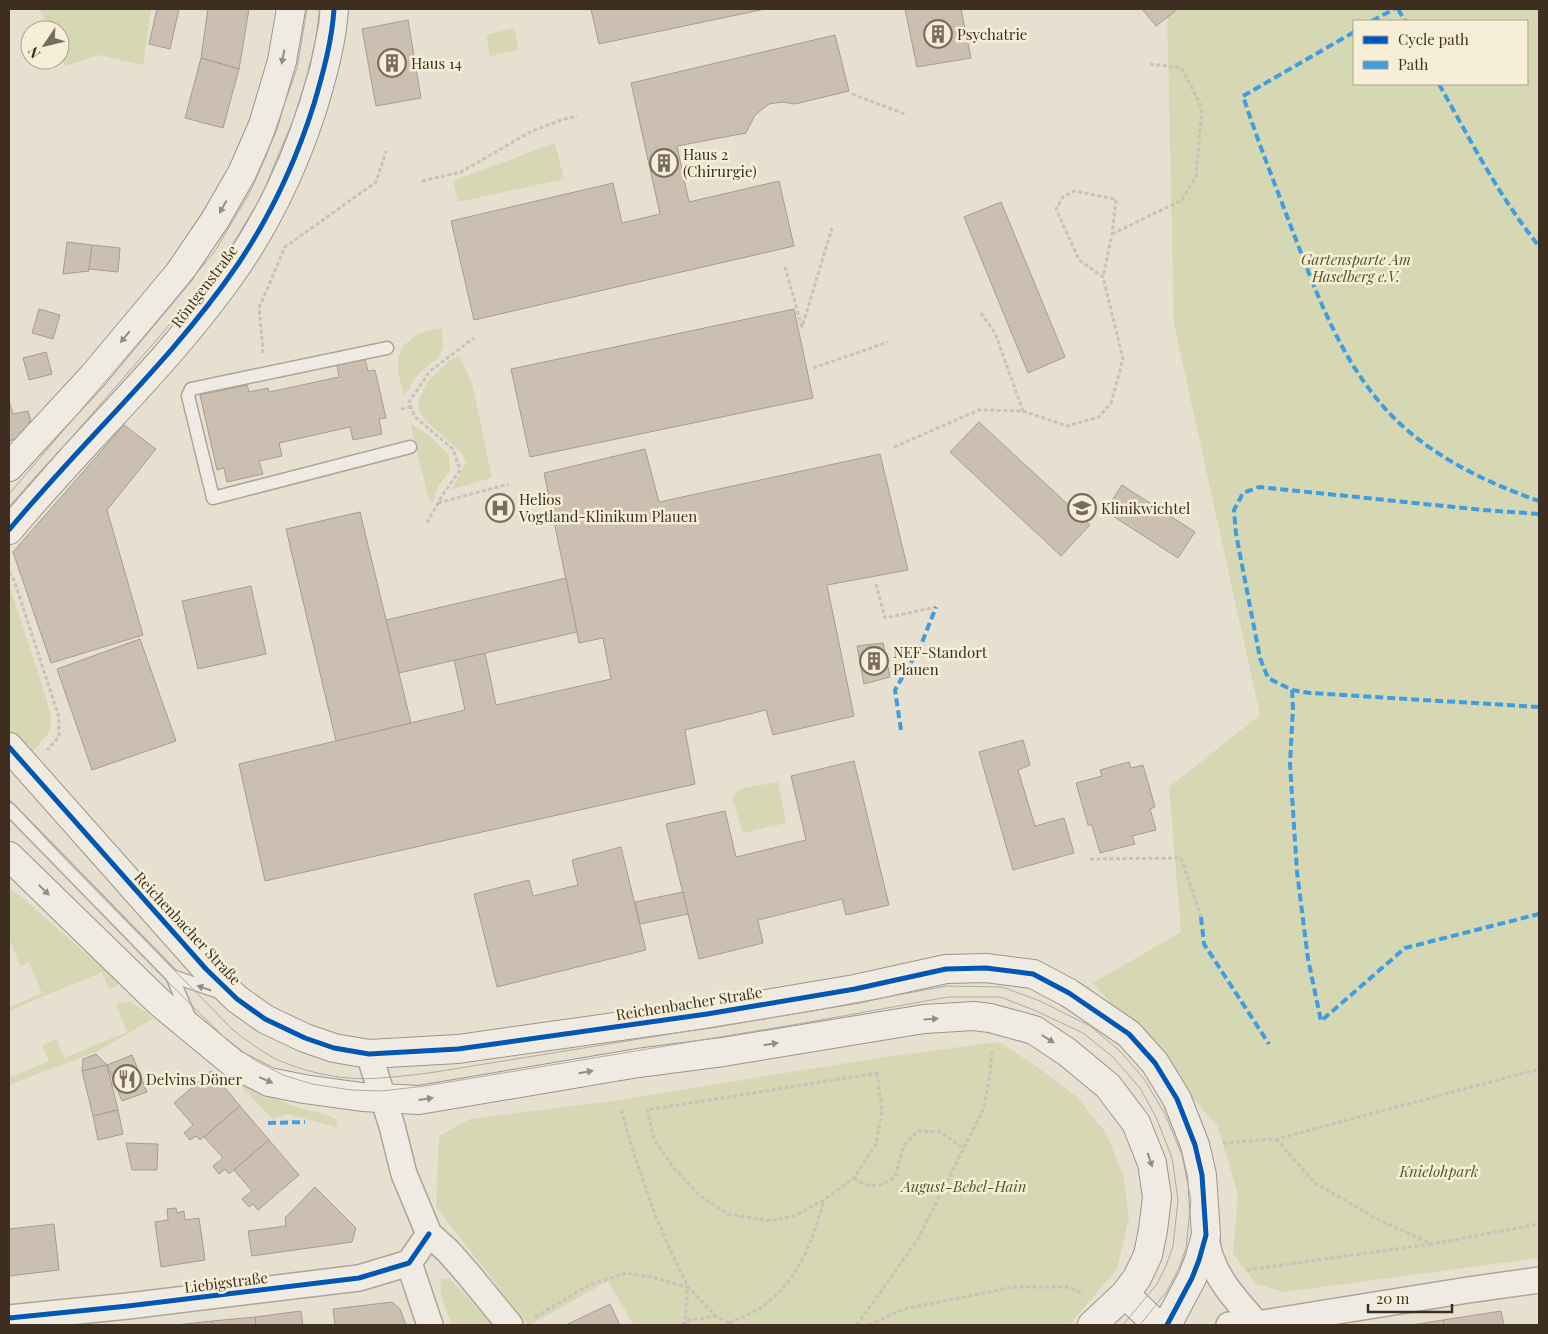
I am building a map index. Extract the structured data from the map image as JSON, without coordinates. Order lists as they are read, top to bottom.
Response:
{
  "streets": {
    "street": ["Röntgenstraße", "Reichenbacher Straße", "Liebigstraße"]
  },
  "parks": ["Gartensparte Am Haselberg e.V.", "Knielohpark", "August-Bebel-Hain"],
  "places": {
    "building": [
      "Psychatrie",
      "Haus 14",
      "Haus 2 (Chirurgie)",
      "NEF-Standort Plauen"
    ],
    "hospital": ["Helios Vogtland-Klinikum Plauen"],
    "school or university": ["Klinikwichtel"],
    "restaurant": ["Delvins Döner"]
  },
  "legend": ["Cycle path", "Path"],
  "scale_bar": "20 m",
  "north": "bottom left"
}
